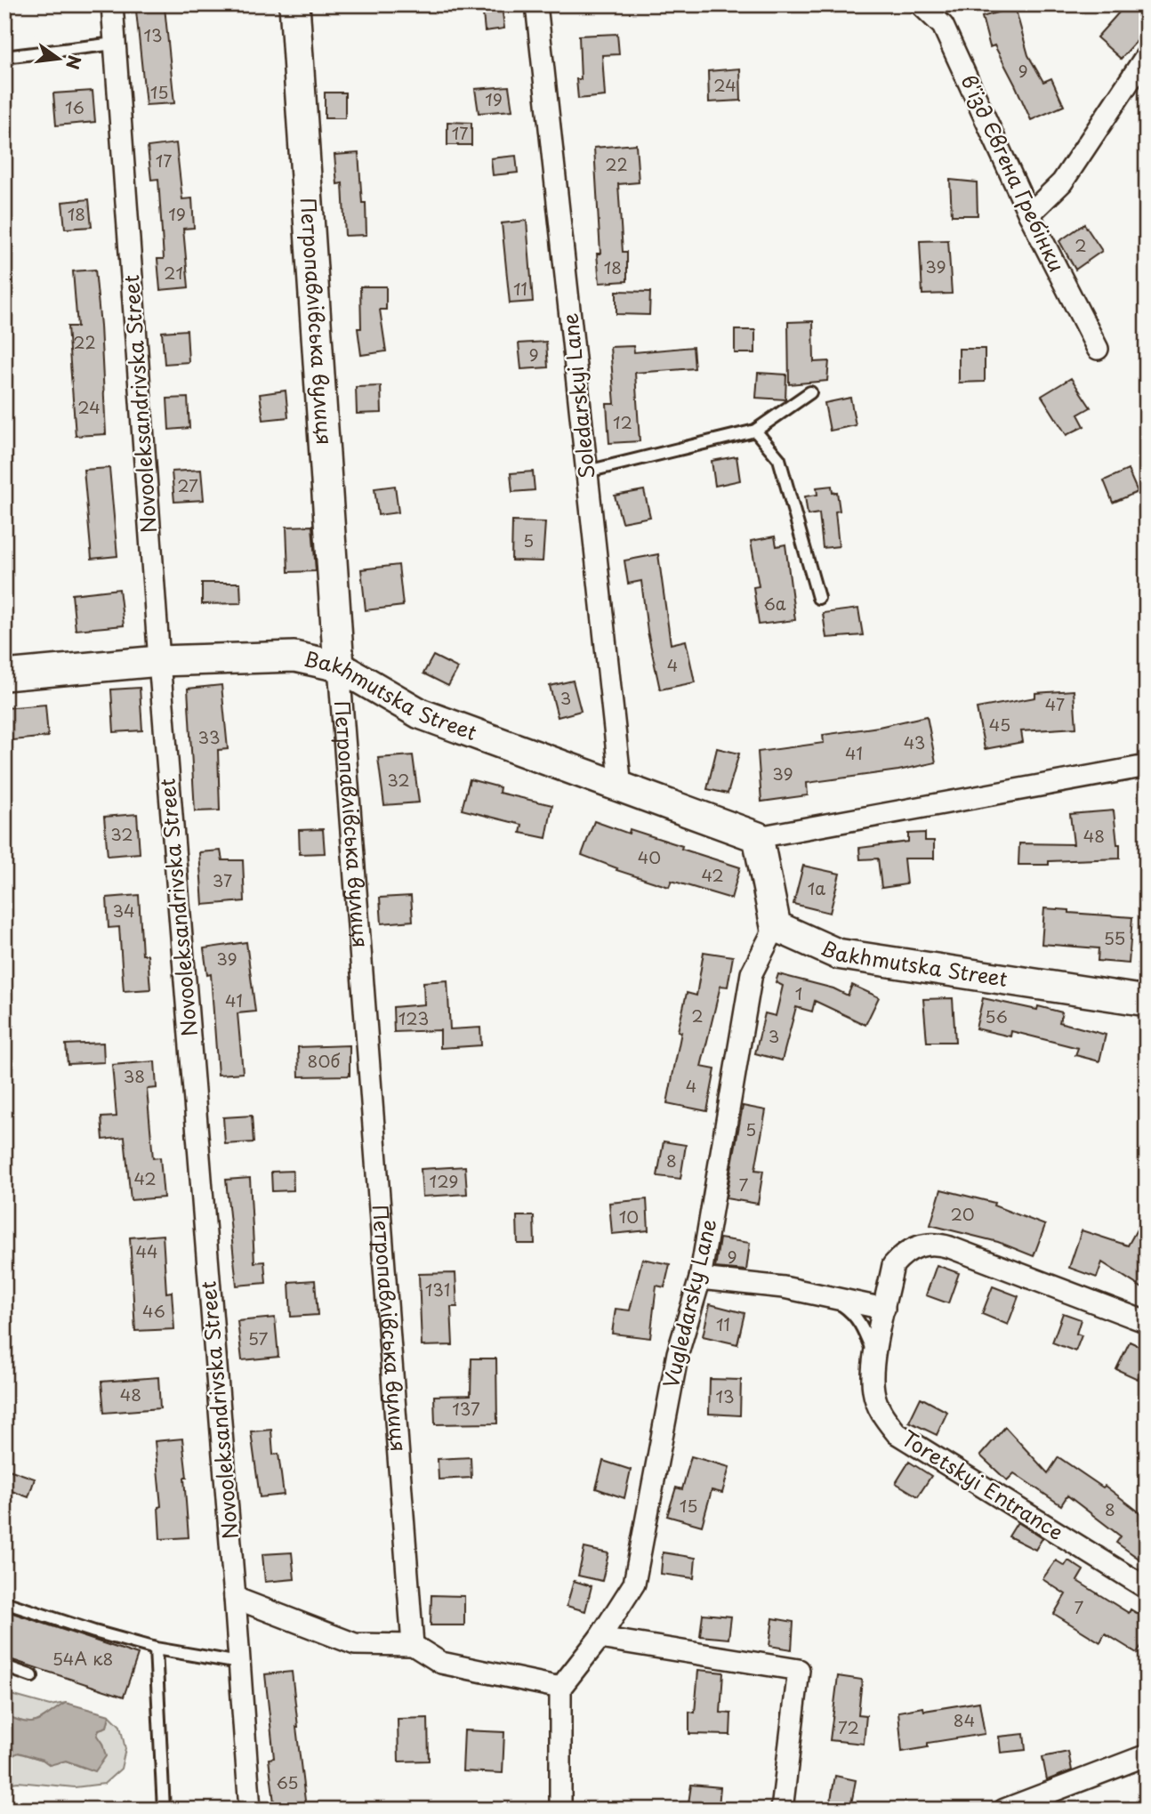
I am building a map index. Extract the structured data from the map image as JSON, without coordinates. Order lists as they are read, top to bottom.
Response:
{
  "streets": {
    "street": [
      "в'їзд Євгена Гребінки",
      "Петропавлівська вулиця",
      "Soledarskyi Lane",
      "Novooleksandrivska Street",
      "Bakhmutska Street",
      "Vugledarsky Lane",
      "Toretskyi Entrance"
    ]
  },
  "crossings": [
    ["Петропавлівська вулиця", "Bakhmutska Street"],
    ["Soledarskyi Lane", "Bakhmutska Street"],
    ["Novooleksandrivska Street", "Bakhmutska Street"],
    ["Bakhmutska Street", "Vugledarsky Lane"]
  ],
  "house_numbers": [
    "13",
    "9",
    "24",
    "15",
    "19",
    "16",
    "17",
    "17",
    "22",
    "18",
    "19",
    "2",
    "39",
    "18",
    "21",
    "11",
    "22",
    "9",
    "24",
    "12",
    "27",
    "5",
    "6а",
    "4",
    "3",
    "47",
    "45",
    "33",
    "43",
    "41",
    "39",
    "32",
    "32",
    "48",
    "40",
    "42",
    "37",
    "1а",
    "34",
    "55",
    "39",
    "1",
    "41",
    "2",
    "56",
    "123",
    "3",
    "80б",
    "38",
    "4",
    "5",
    "8",
    "42",
    "129",
    "7",
    "20",
    "10",
    "44",
    "9",
    "131",
    "46",
    "11",
    "57",
    "48",
    "13",
    "137",
    "15",
    "8",
    "7",
    "54А к8",
    "84",
    "72",
    "65"
  ],
  "north": "right"
}
